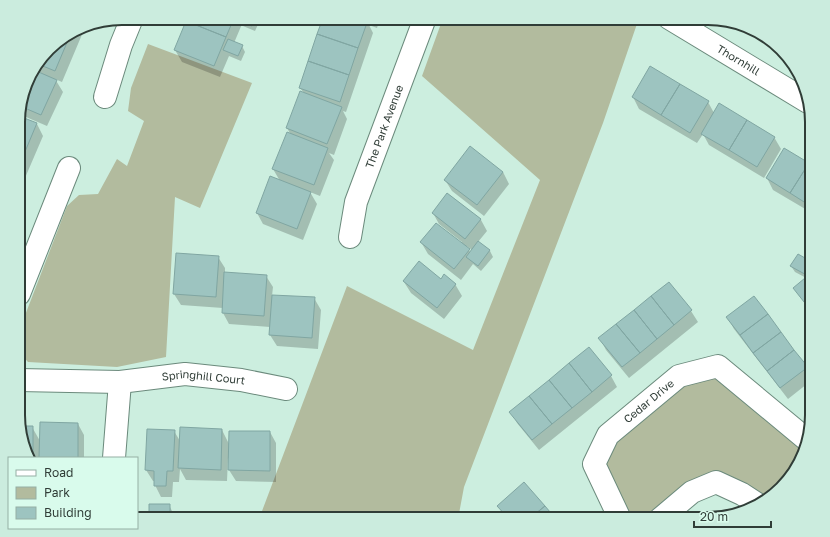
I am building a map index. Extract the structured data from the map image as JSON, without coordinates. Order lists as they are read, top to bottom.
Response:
{
  "streets": {
    "street": [
      "Thornhill",
      "The Park Avenue",
      "Springhill Court",
      "Cedar Drive"
    ]
  },
  "legend": ["Road", "Park", "Building"],
  "scale_bar": "20 m"
}
